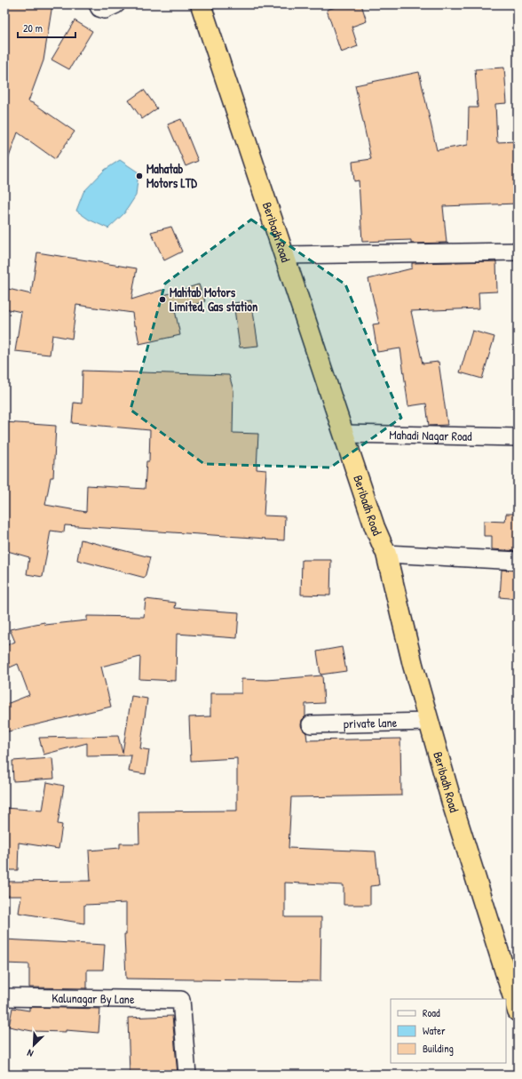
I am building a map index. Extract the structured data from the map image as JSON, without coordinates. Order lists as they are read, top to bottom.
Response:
{
  "streets": {
    "highway": ["Beribadh Road"],
    "street": ["Mahadi Nagar Road", "private lane", "Kalunagar By Lane"]
  },
  "crossings": [
    ["Beribadh Road", "Mahadi Nagar Road"],
    ["Beribadh Road", "private lane"]
  ],
  "places": ["Mahatab Motors LTD", "Mahtab Motors Limited, Gas station"],
  "legend": ["Road", "Water", "Building"],
  "scale_bar": "20 m",
  "north": "bottom left"
}
